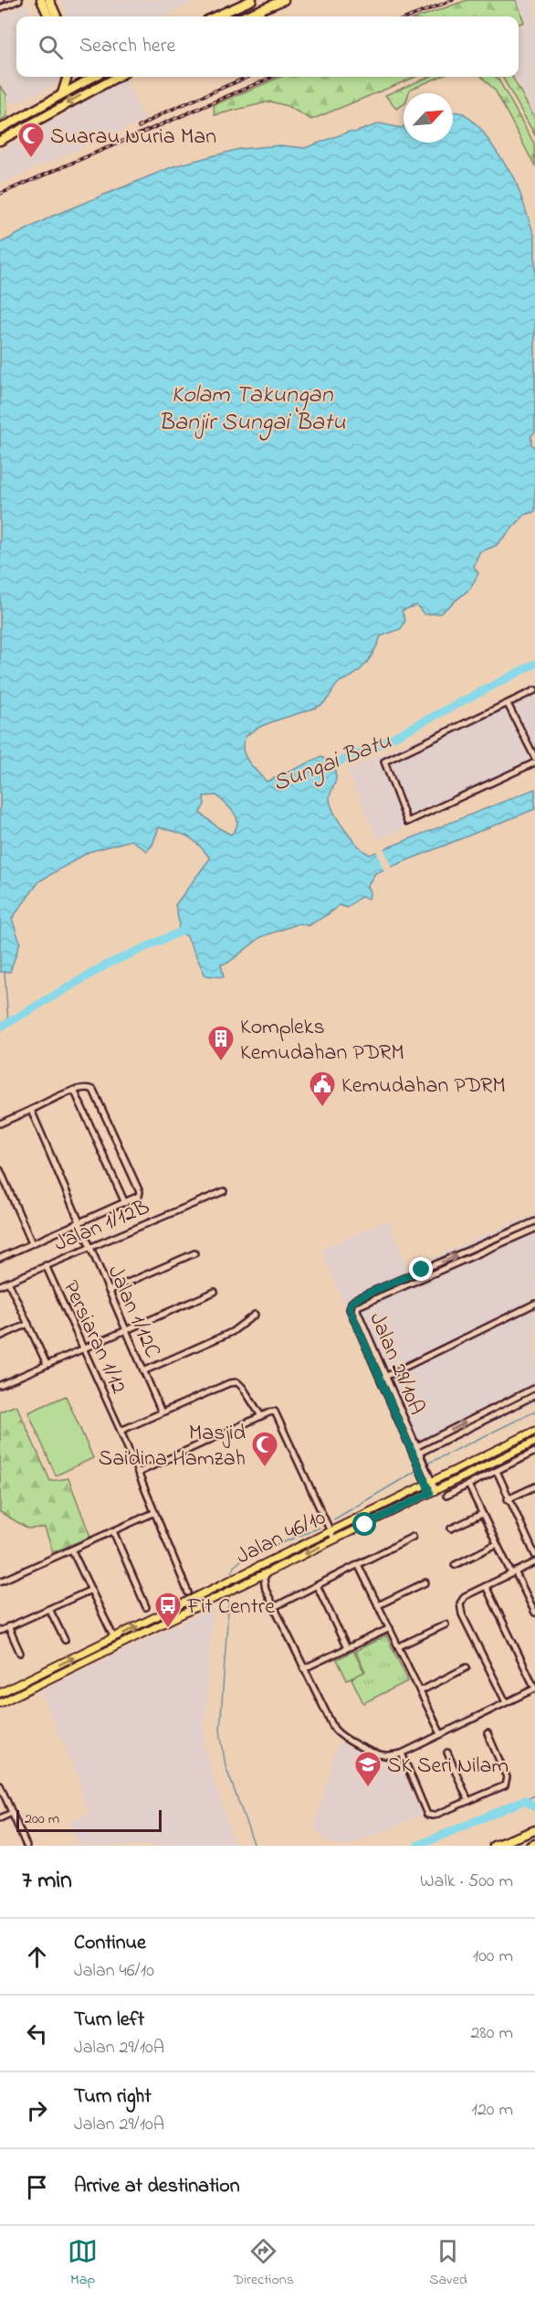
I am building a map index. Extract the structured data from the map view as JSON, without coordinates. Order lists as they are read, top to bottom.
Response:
{
  "streets": {
    "main road": ["Jalan 46/10"],
    "street": [
      "Jalan 1/12B",
      "Jalan 1/12C",
      "Persiaran 1/12",
      "Jalan 29/10A"
    ]
  },
  "crossings": [
    ["Jalan 1/12B", "Jalan 1/12C"],
    ["Jalan 1/12B", "Persiaran 1/12"],
    ["Jalan 29/10A", "Jalan 46/10"]
  ],
  "water": ["Kolam Takungan Banjir Sungai Batu", "Sungai Batu"],
  "places": {
    "mosque": ["Suarau Nuria Man", "Masjid Saidina Hamzah"],
    "building": ["Kompleks Kemudahan PDRM"],
    "public building": ["Kemudahan PDRM"],
    "bus stop": ["Fit Centre"],
    "school or university": ["SK Seri Nilam"]
  },
  "scale_bar": "200 m",
  "north": "top right",
  "page": {
    "search": "Search here",
    "scale": "200 m",
    "heading": ["7 min", "Walk · 500 m"],
    "list": [
      ["Continue", "Jalan 46/10", "100 m"],
      ["Turn left", "Jalan 29/10A", "280 m"],
      ["Turn right", "Jalan 29/10A", "120 m"],
      "Arrive at destination"
    ],
    "nav": ["Map", "Directions", "Saved"]
  }
}
